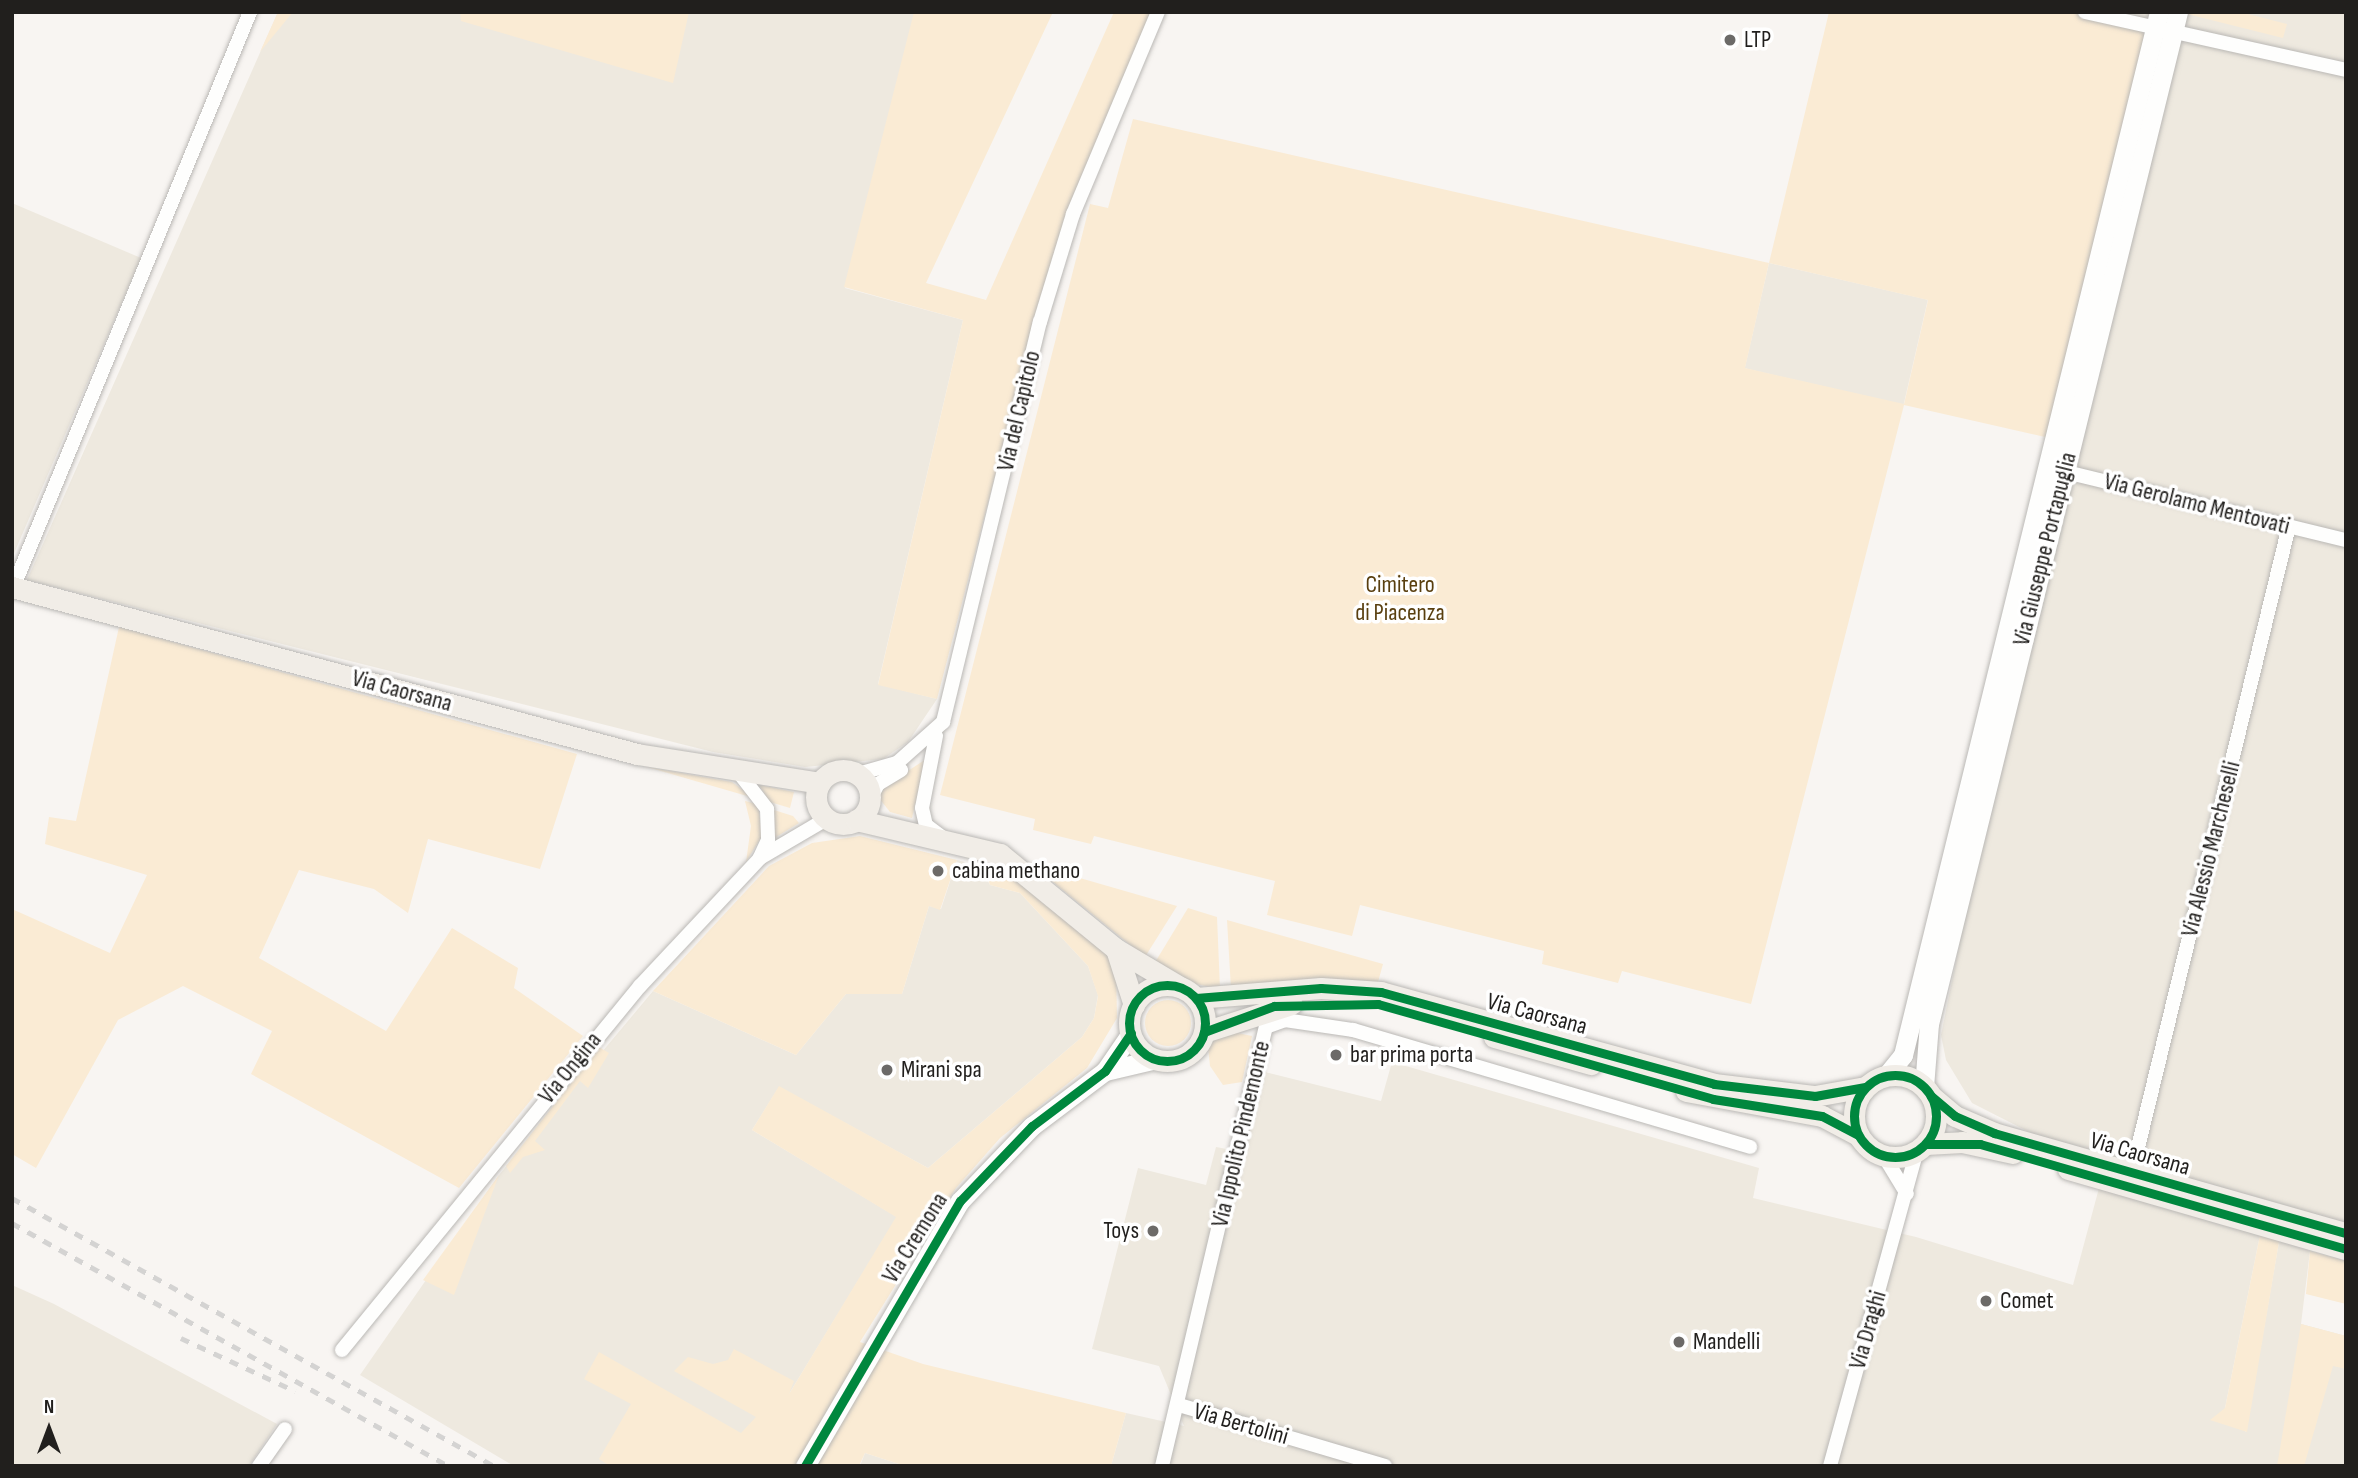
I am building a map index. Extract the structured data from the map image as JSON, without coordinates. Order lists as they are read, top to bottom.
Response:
{
  "streets": {
    "main road": ["Via Giuseppe Portapuglia", "Via Caorsana", "Via Cremona"],
    "street": [
      "Via del Capitolo",
      "Via Gerolamo Mentovati",
      "Via Alessio Marcheselli",
      "Via Ongina",
      "Via Ippolito Pindemonte",
      "Via Draghi",
      "Via Bertolini"
    ]
  },
  "crossings": [
    ["Via Gerolamo Mentovati", "Via Giuseppe Portapuglia"],
    ["Via Gerolamo Mentovati", "Via Alessio Marcheselli"],
    ["Via Giuseppe Portapuglia", "Via Caorsana"],
    ["Via Giuseppe Portapuglia", "Via Draghi"],
    ["Via Caorsana", "Via Alessio Marcheselli"],
    ["Via Caorsana", "Via Draghi"],
    ["Via Ippolito Pindemonte", "Via Bertolini"]
  ],
  "parks": ["Cimitero di Piacenza"],
  "places": [
    "LTP",
    "cabina methano",
    "bar prima porta",
    "Mirani spa",
    "Toys",
    "Comet",
    "Mandelli"
  ],
  "north": "top"
}
